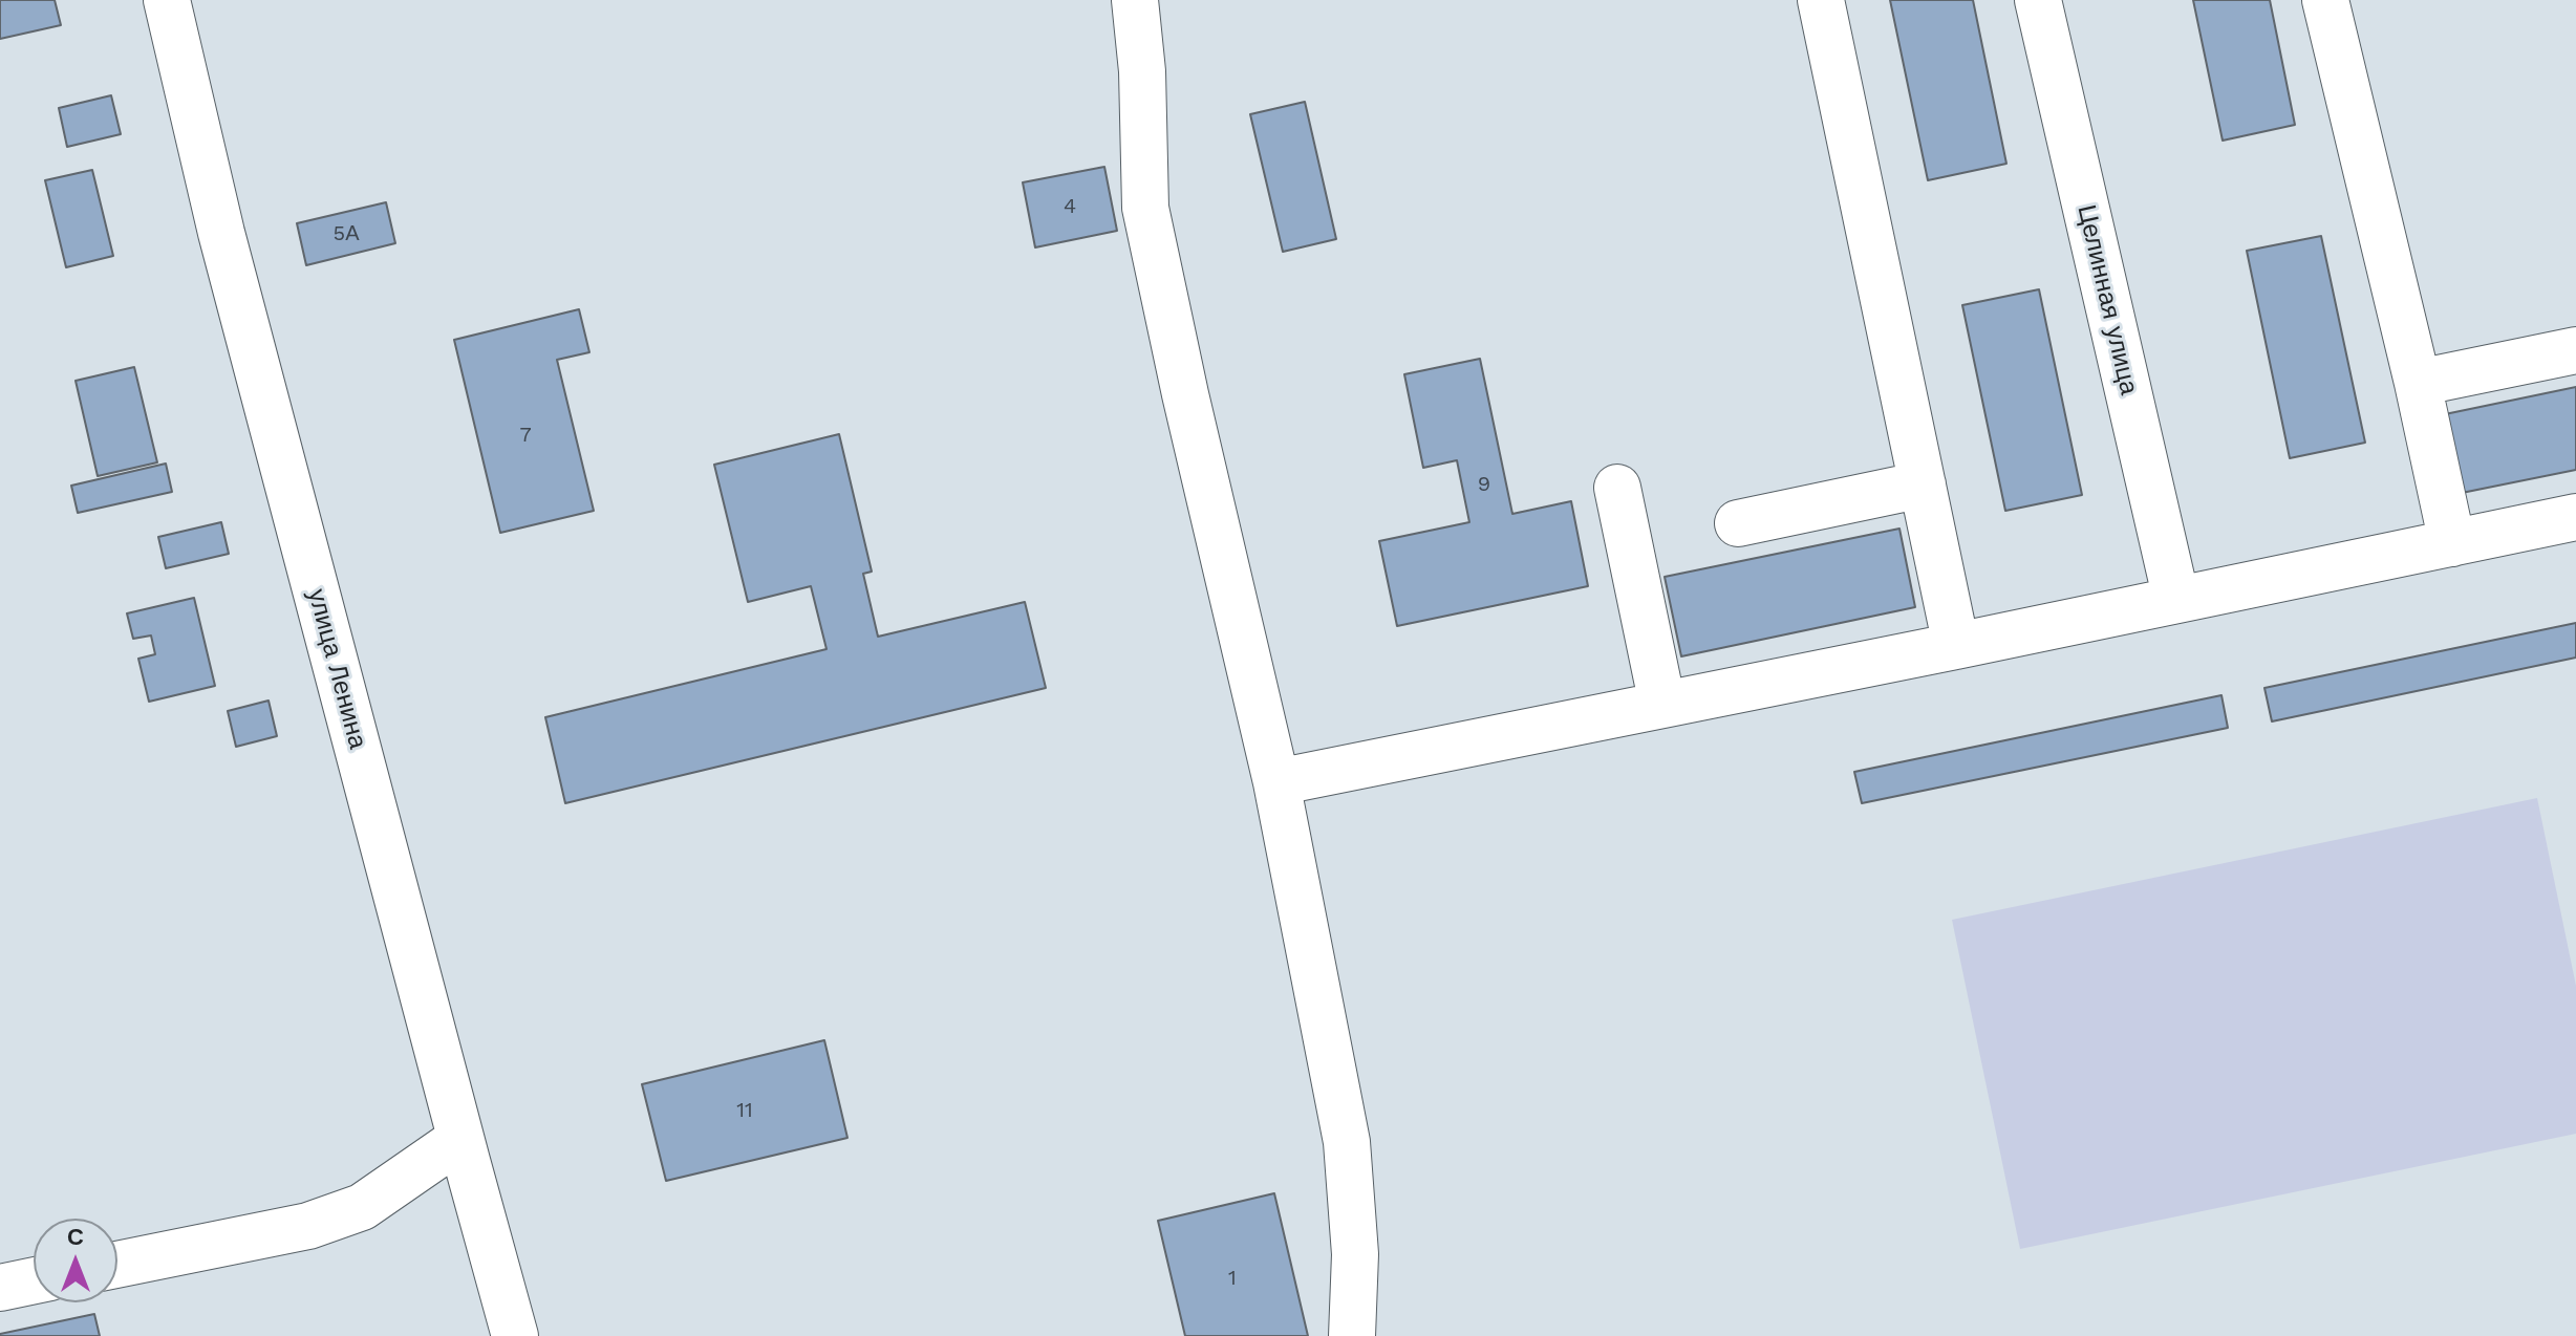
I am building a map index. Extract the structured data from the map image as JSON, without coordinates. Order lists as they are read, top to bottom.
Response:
{
  "streets": {
    "street": ["Целинная улица", "улица Ленина"]
  },
  "house_numbers": [
    "4",
    "5А",
    "7",
    "9",
    "11",
    "1"
  ],
  "north": "top"
}
